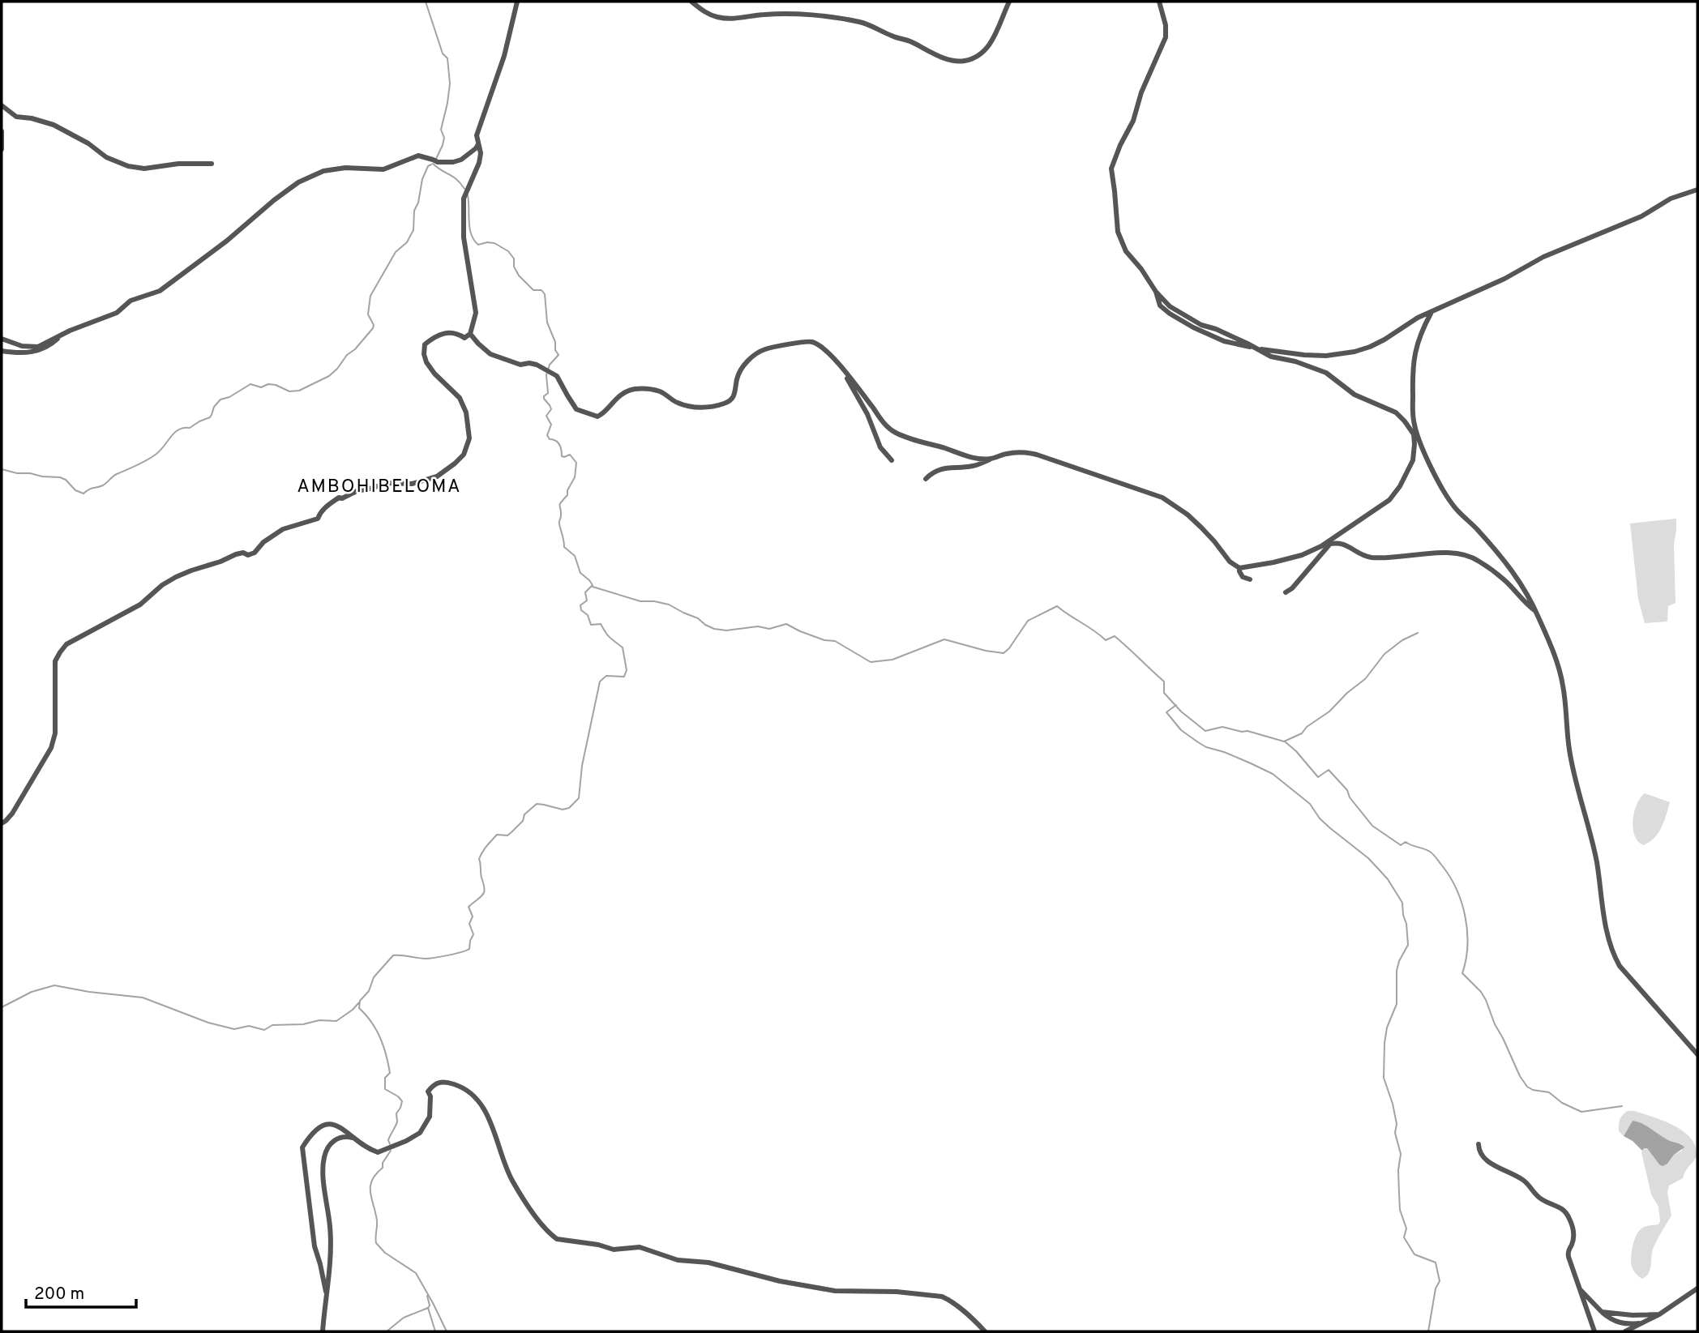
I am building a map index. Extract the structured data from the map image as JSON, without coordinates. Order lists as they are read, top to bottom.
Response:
{
  "districts": ["AMBOHIBELOMA"],
  "scale_bar": "200 m"
}
